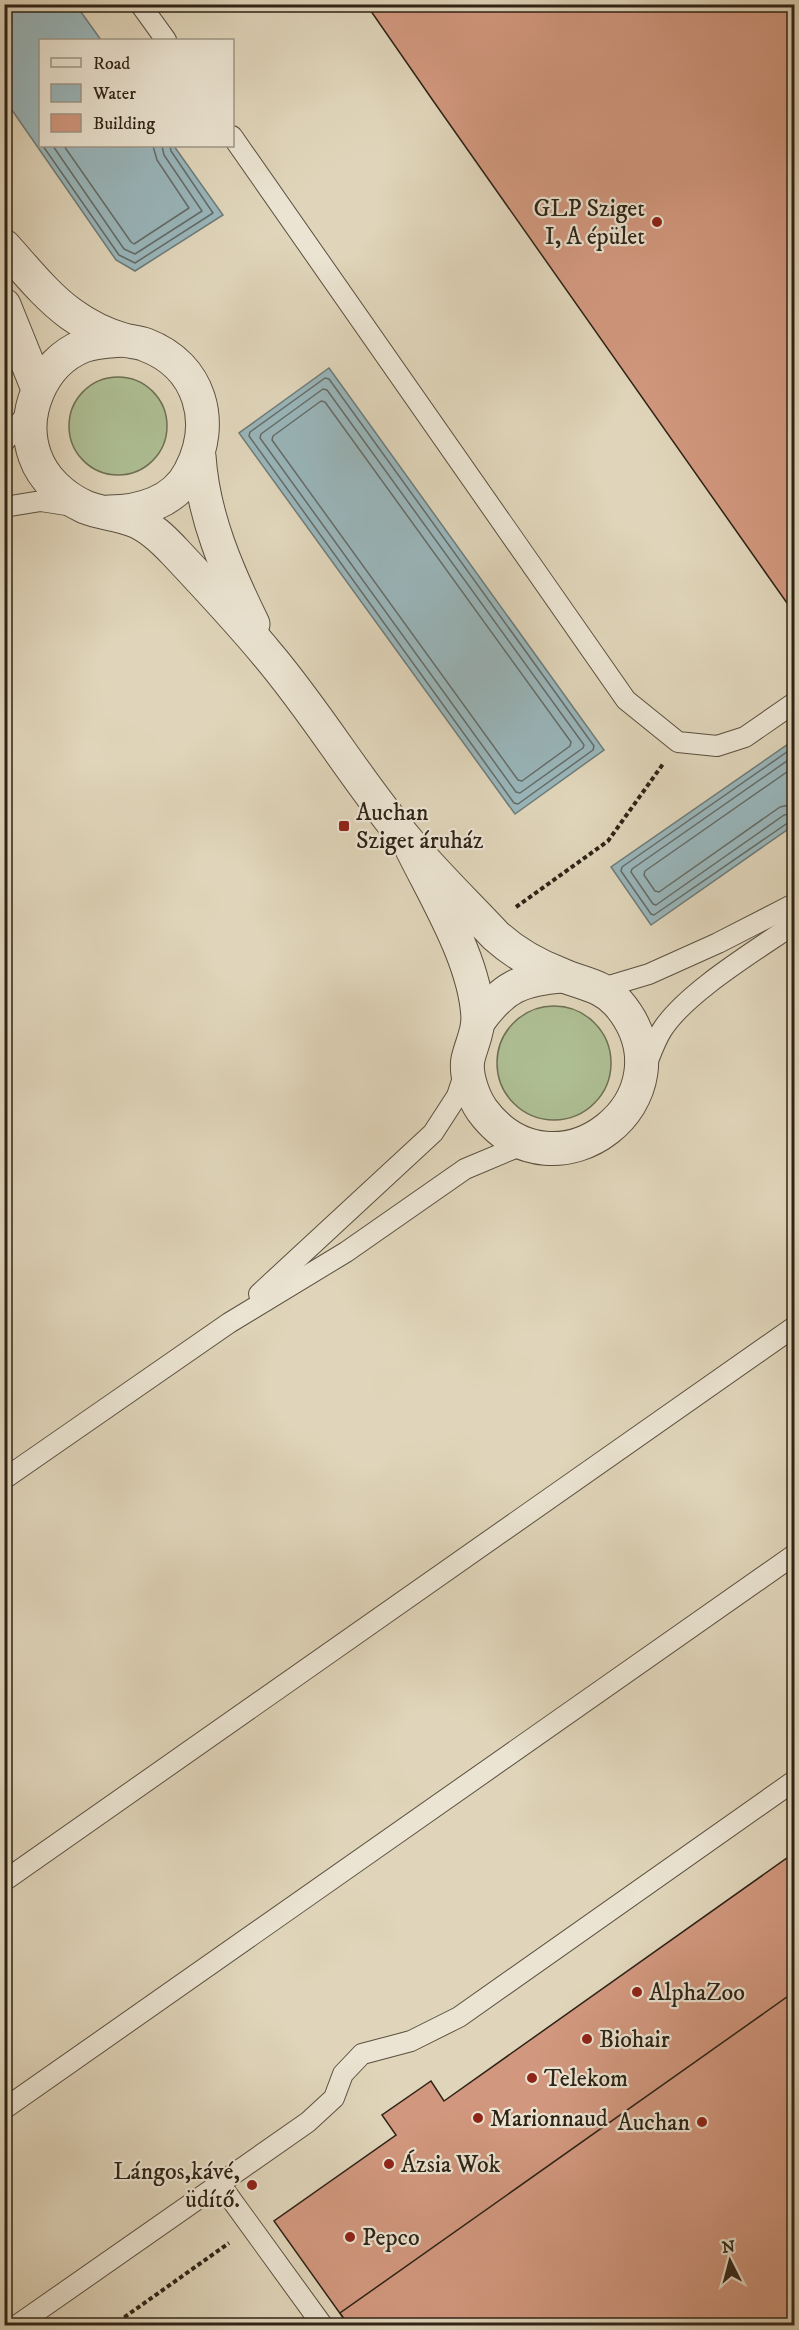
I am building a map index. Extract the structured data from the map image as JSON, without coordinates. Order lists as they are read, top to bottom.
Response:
{
  "places": {
    "other": [
      "GLP Sziget I, A épület",
      "AlphaZoo",
      "Biohair",
      "Telekom",
      "Marionnaud",
      "Auchan",
      "Ázsia Wok",
      "Lángos,kávé, üdítő.",
      "Pepco"
    ],
    "transit": ["Auchan Sziget áruház"]
  },
  "legend": ["Road", "Water", "Building"],
  "north": "top"
}
